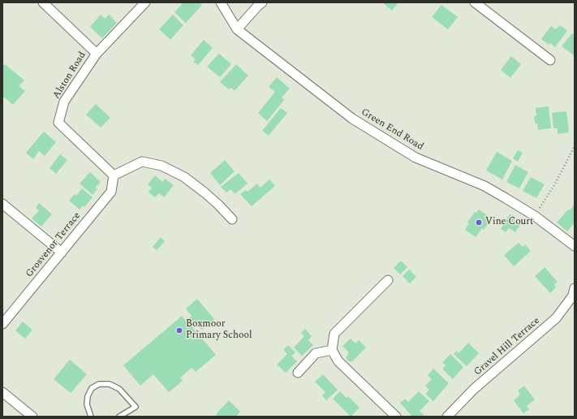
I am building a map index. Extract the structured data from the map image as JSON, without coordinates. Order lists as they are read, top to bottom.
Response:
{
  "streets": {
    "street": [
      "Alston Road",
      "Green End Road",
      "Grosvenor Terrace",
      "Gravel Hill Terrace"
    ]
  },
  "crossings": [
    ["Alston Road", "Grosvenor Terrace"]
  ],
  "places": ["Vine Court", "Boxmoor Primary School"]
}
